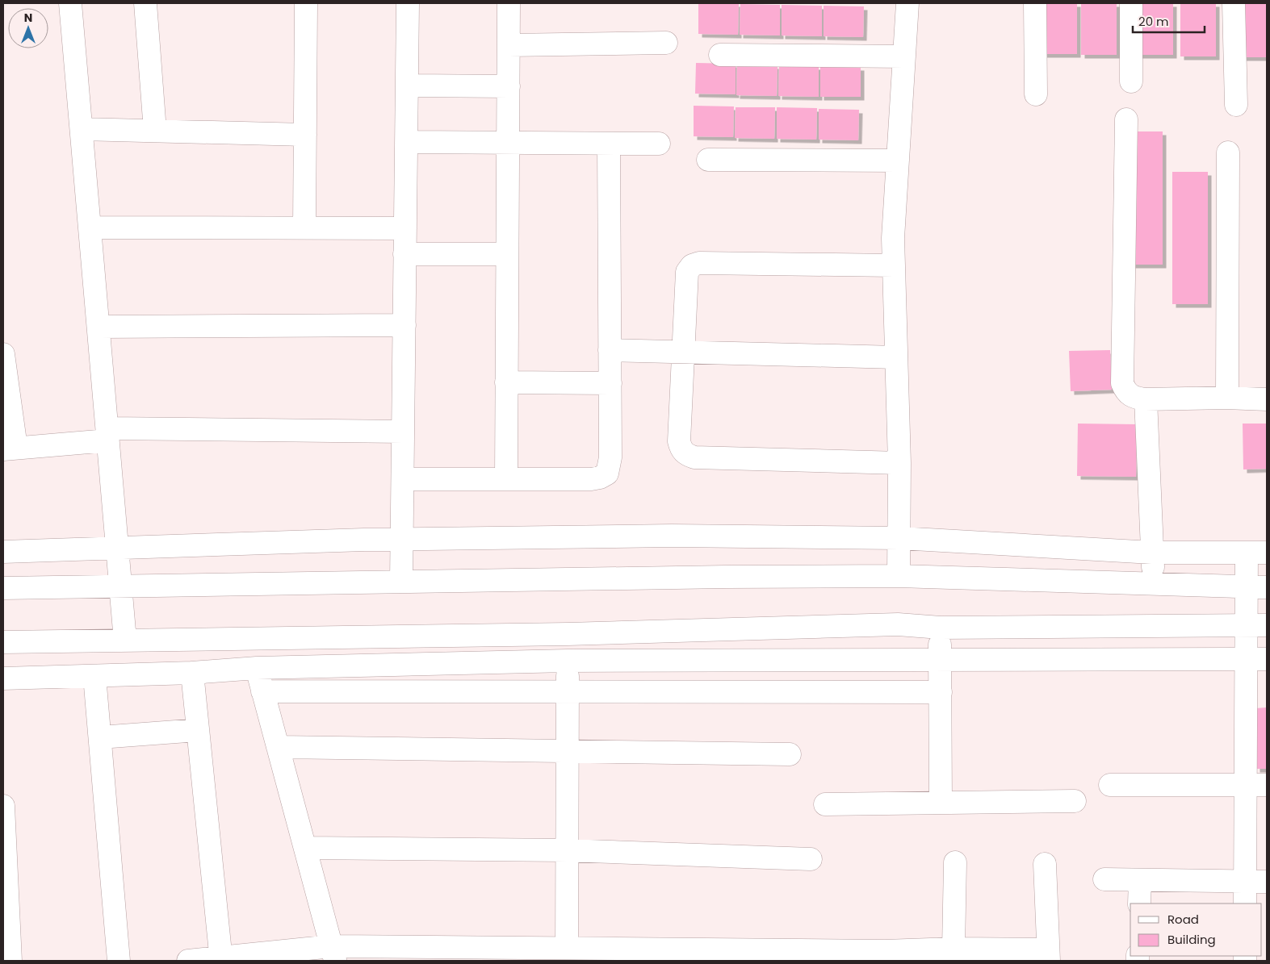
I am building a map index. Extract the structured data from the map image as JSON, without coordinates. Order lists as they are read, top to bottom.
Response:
{
  "legend": ["Road", "Building"],
  "scale_bar": "20 m",
  "north": "top"
}
